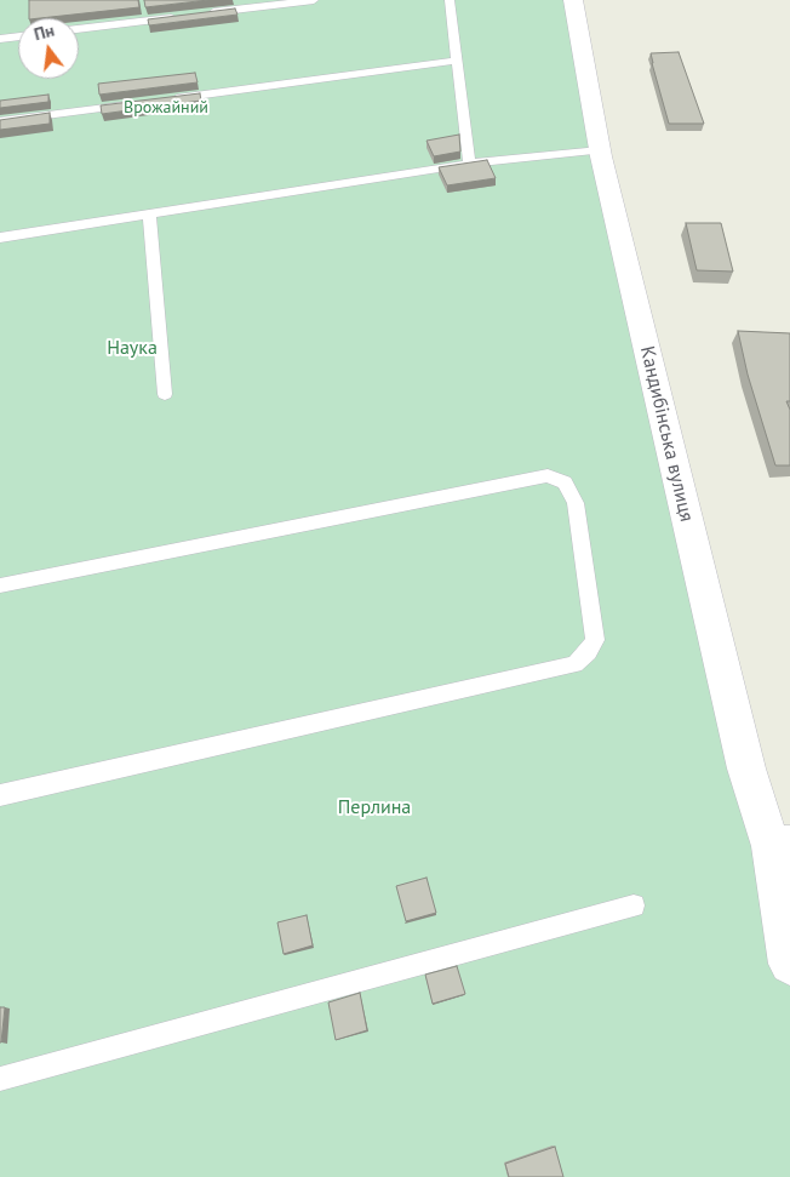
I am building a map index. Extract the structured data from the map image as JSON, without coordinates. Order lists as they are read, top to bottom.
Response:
{
  "streets": {
    "street": ["Кандибінська вулиця"]
  },
  "parks": ["Врожайний", "Наука", "Перлина"],
  "north": "top"
}
